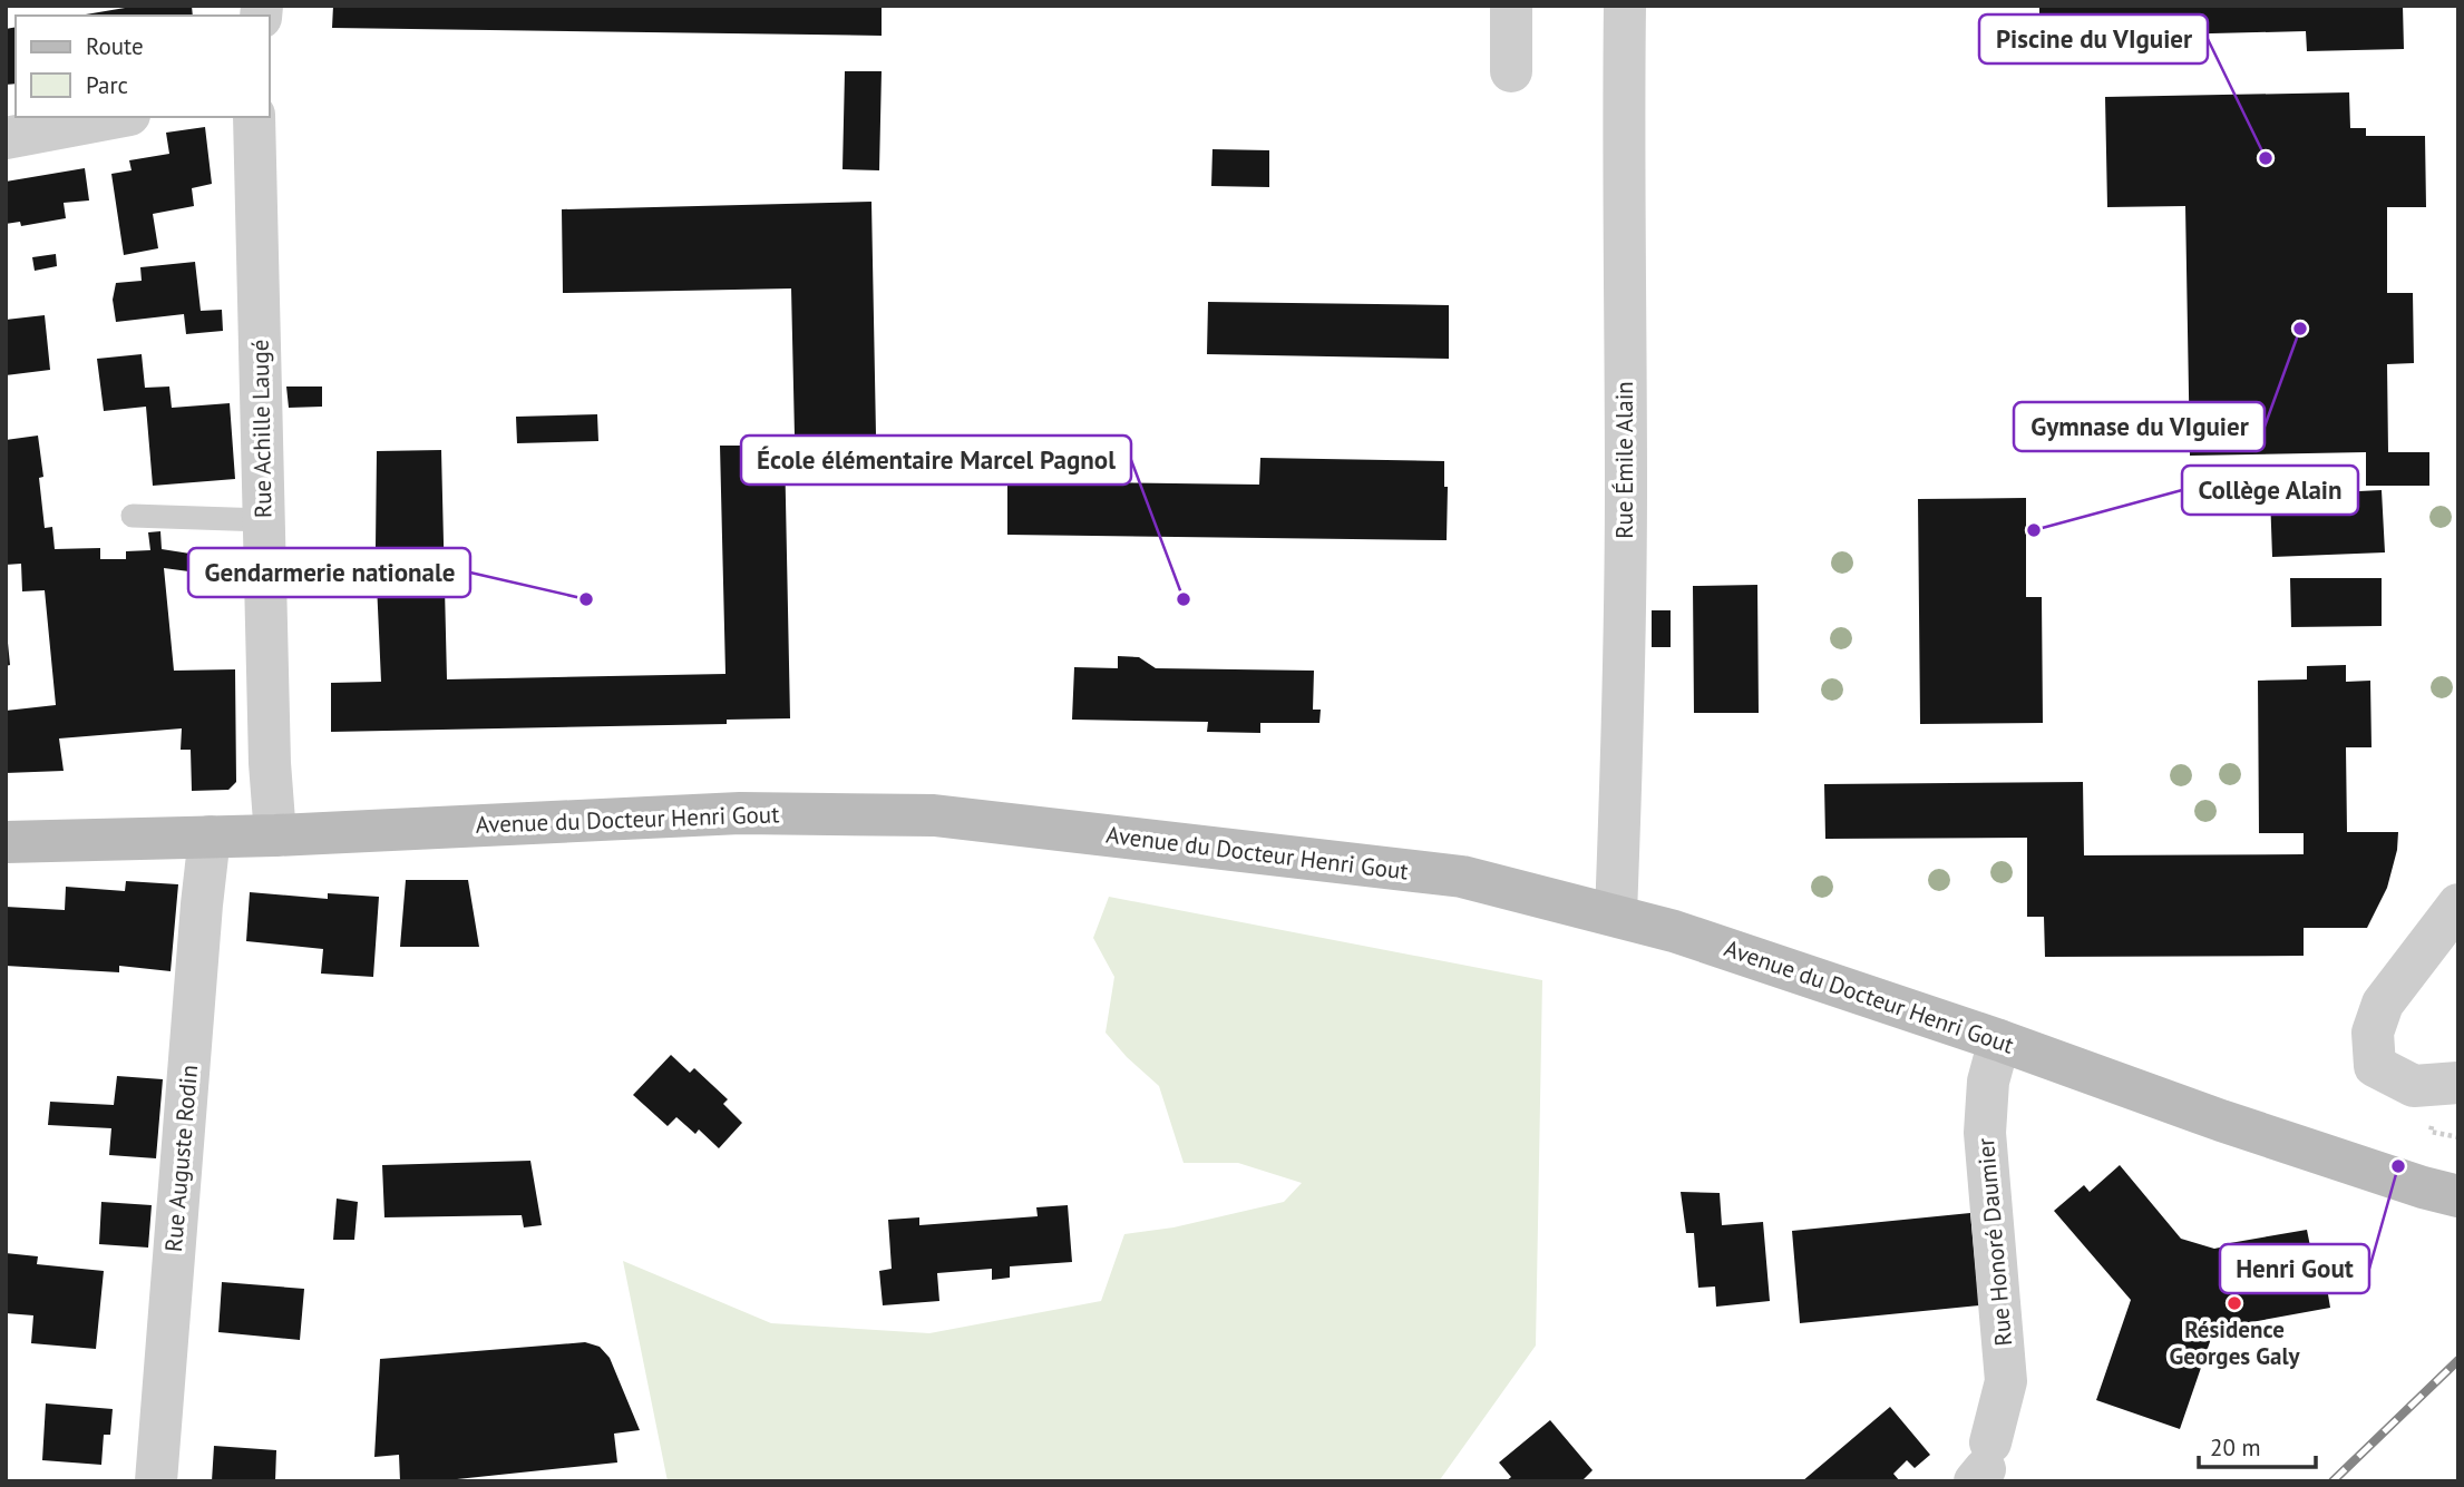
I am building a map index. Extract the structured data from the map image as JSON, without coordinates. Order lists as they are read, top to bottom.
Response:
{
  "streets": {
    "main road": ["Avenue du Docteur Henri Gout"],
    "street": [
      "Rue Achille Laugé",
      "Rue Émile Alain",
      "Rue Auguste Rodin",
      "Rue Honoré Daumier"
    ]
  },
  "crossings": [
    ["Rue Achille Laugé", "Avenue du Docteur Henri Gout"],
    ["Rue Émile Alain", "Avenue du Docteur Henri Gout"],
    ["Avenue du Docteur Henri Gout", "Rue Auguste Rodin"],
    ["Avenue du Docteur Henri Gout", "Rue Honoré Daumier"]
  ],
  "places": [
    "Piscine du VIguier",
    "Gymnase du VIguier",
    "Collège Alain",
    "Gendarmerie nationale",
    "École élémentaire Marcel Pagnol",
    "Henri Gout",
    "Résidence Georges Galy"
  ],
  "legend": ["Route", "Parc"],
  "scale_bar": "20 m"
}
